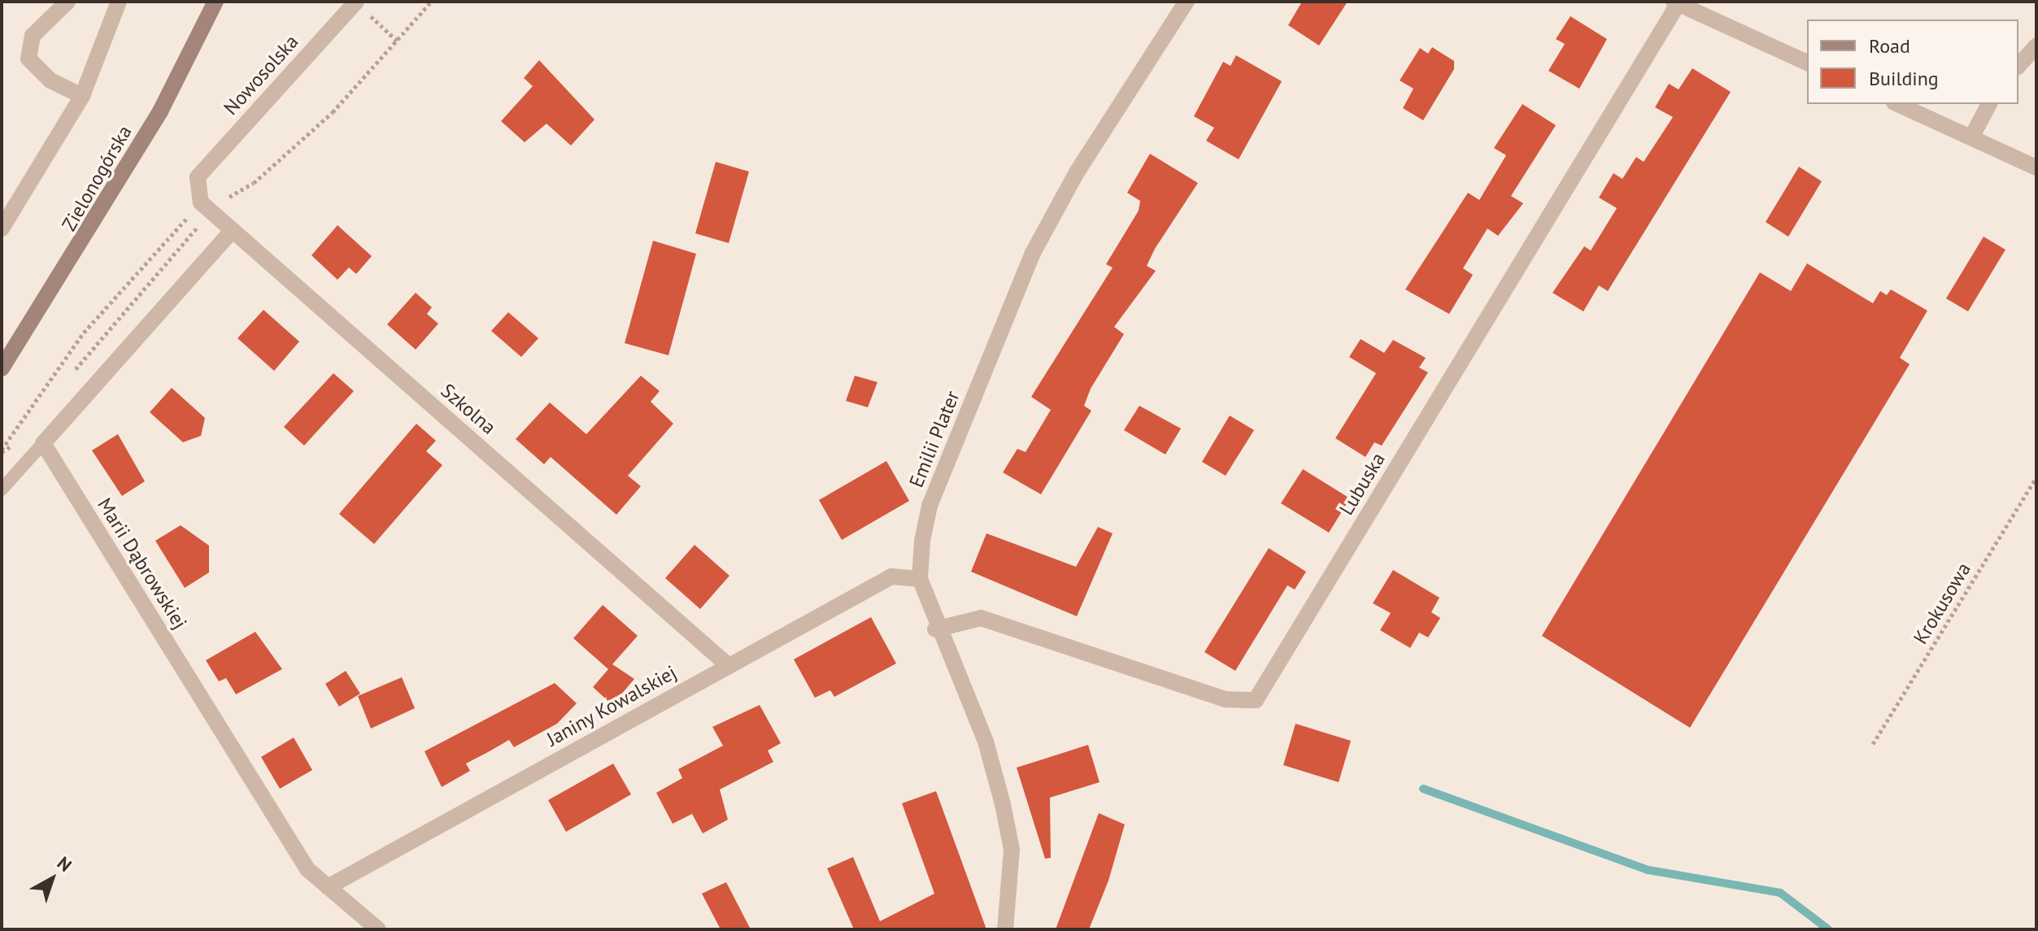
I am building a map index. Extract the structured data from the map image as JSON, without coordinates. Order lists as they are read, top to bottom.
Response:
{
  "streets": {
    "street": [
      "Nowosolska",
      "Zielonogórska",
      "Szkolna",
      "Emilii Plater",
      "Lubuska",
      "Marii Dąbrowskiej",
      "Janiny Kowalskiej"
    ],
    "path": ["Krokusowa"]
  },
  "crossings": [
    ["Nowosolska", "Szkolna"],
    ["Szkolna", "Janiny Kowalskiej"],
    ["Emilii Plater", "Lubuska"],
    ["Emilii Plater", "Janiny Kowalskiej"],
    ["Marii Dąbrowskiej", "Janiny Kowalskiej"]
  ],
  "legend": ["Road", "Building"],
  "north": "top right"
}
